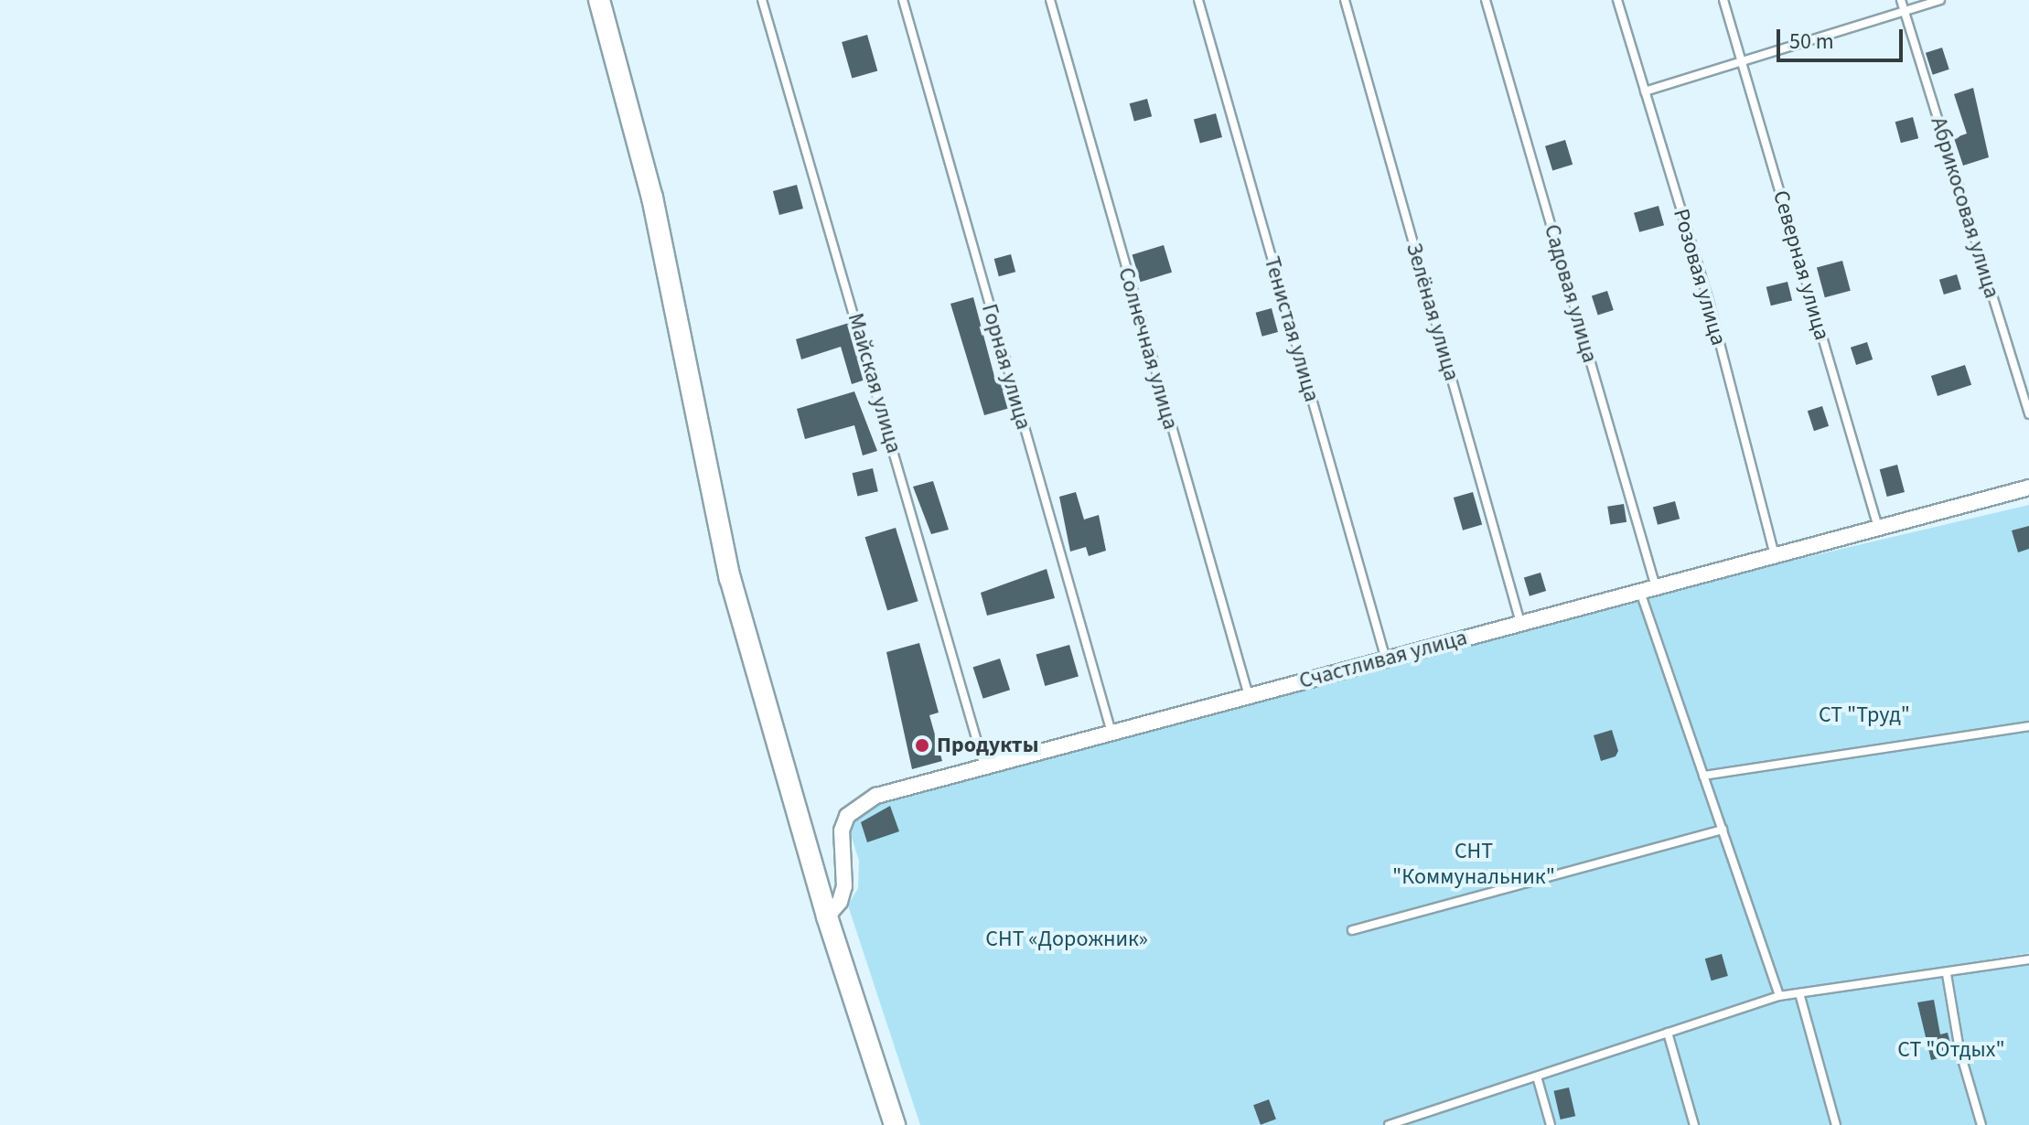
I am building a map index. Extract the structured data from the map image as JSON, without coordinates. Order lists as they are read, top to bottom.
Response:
{
  "streets": {
    "street": ["Счастливая улица"],
    "lane": [
      "Абрикосовая улица",
      "Северная улица",
      "Розовая улица",
      "Садовая улица",
      "Зелёная улица",
      "Тенистая улица",
      "Солнечная улица",
      "Горная улица",
      "Майская улица"
    ]
  },
  "crossings": [
    ["Северная улица", "Счастливая улица"],
    ["Розовая улица", "Счастливая улица"],
    ["Садовая улица", "Счастливая улица"],
    ["Зелёная улица", "Счастливая улица"],
    ["Тенистая улица", "Счастливая улица"],
    ["Солнечная улица", "Счастливая улица"],
    ["Горная улица", "Счастливая улица"],
    ["Майская улица", "Счастливая улица"]
  ],
  "parks": [
    "СТ \"Труд\"",
    "СНТ \"Коммунальник\"",
    "СНТ «Дорожник»",
    "СТ \"Отдых\""
  ],
  "places": ["Продукты"],
  "scale_bar": "50 m"
}
